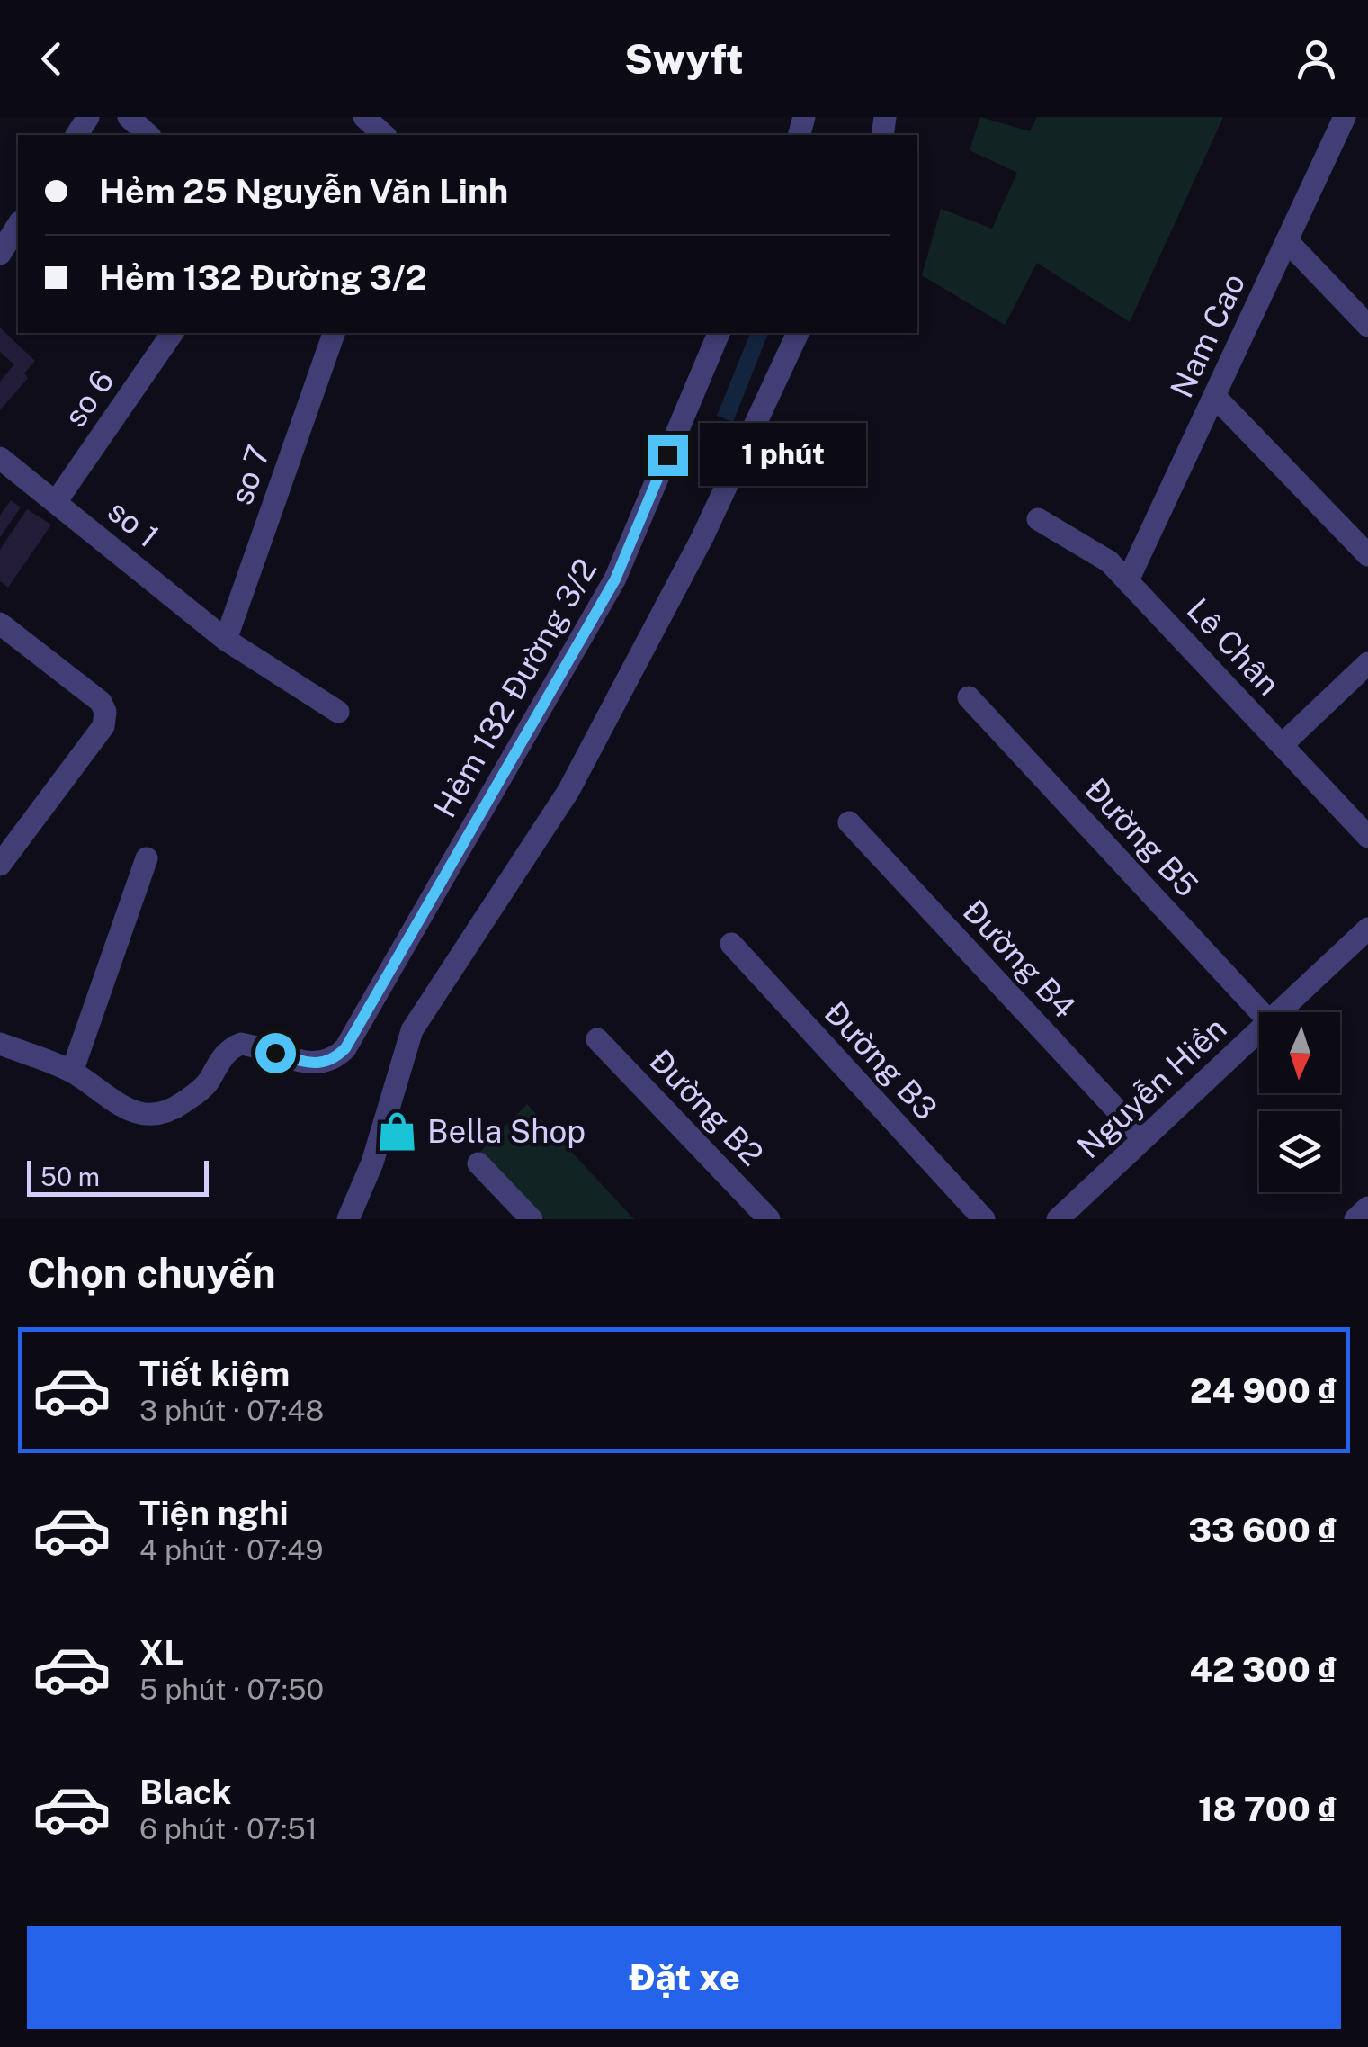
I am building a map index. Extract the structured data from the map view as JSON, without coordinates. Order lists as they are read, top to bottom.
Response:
{
  "streets": {
    "street": [
      "Nam Cao",
      "so 6",
      "so 7",
      "so 1",
      "Lê Chân",
      "Hẻm 132 Đường 3/2",
      "Đường B5",
      "Đường B4",
      "Đường B3",
      "Nguyễn Hiền",
      "Đường B2"
    ]
  },
  "crossings": [
    ["Nam Cao", "Lê Chân"],
    ["so 6", "so 1"],
    ["so 7", "so 1"],
    ["Đường B4", "Nguyễn Hiền"]
  ],
  "places": {
    "shop": ["Bella Shop"]
  },
  "scale_bar": "50 m",
  "north": "bottom",
  "page": {
    "header": "Swyft",
    "banner": ["Hẻm 25 Nguyễn Văn Linh", "Hẻm 132 Đường 3/2"],
    "bubble": "1 phút",
    "scale": "50 m",
    "heading": "Chọn chuyến",
    "list": [
      {
        "name": "Tiết kiệm",
        "note": "3 phút · 07:48",
        "value": "24 900 ₫"
      },
      {
        "name": "Tiện nghi",
        "note": "4 phút · 07:49",
        "value": "33 600 ₫"
      },
      {
        "name": "XL",
        "note": "5 phút · 07:50",
        "value": "42 300 ₫"
      },
      {
        "name": "Black",
        "note": "6 phút · 07:51",
        "value": "18 700 ₫"
      }
    ],
    "buttons": "Đặt xe"
  }
}
